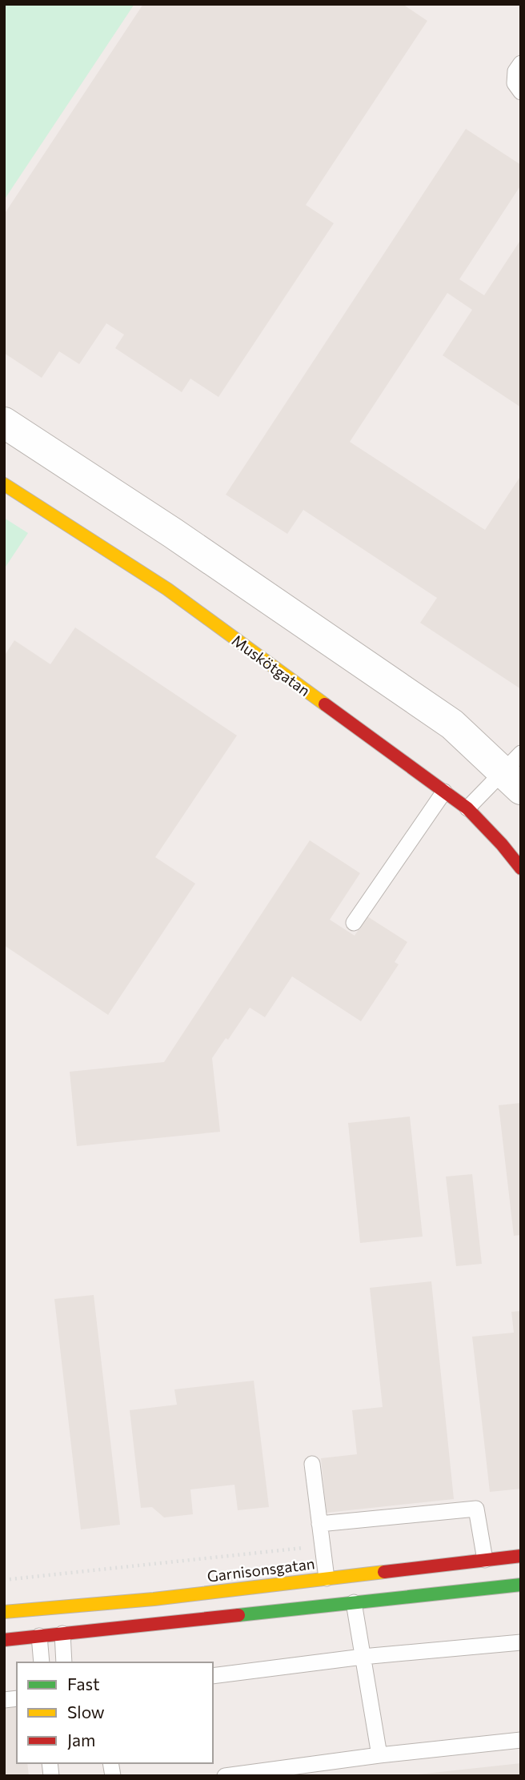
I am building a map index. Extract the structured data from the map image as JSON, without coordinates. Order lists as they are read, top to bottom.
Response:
{
  "streets": {
    "street": ["Muskötgatan", "Garnisonsgatan"]
  },
  "legend": ["Fast", "Slow", "Jam"]
}
